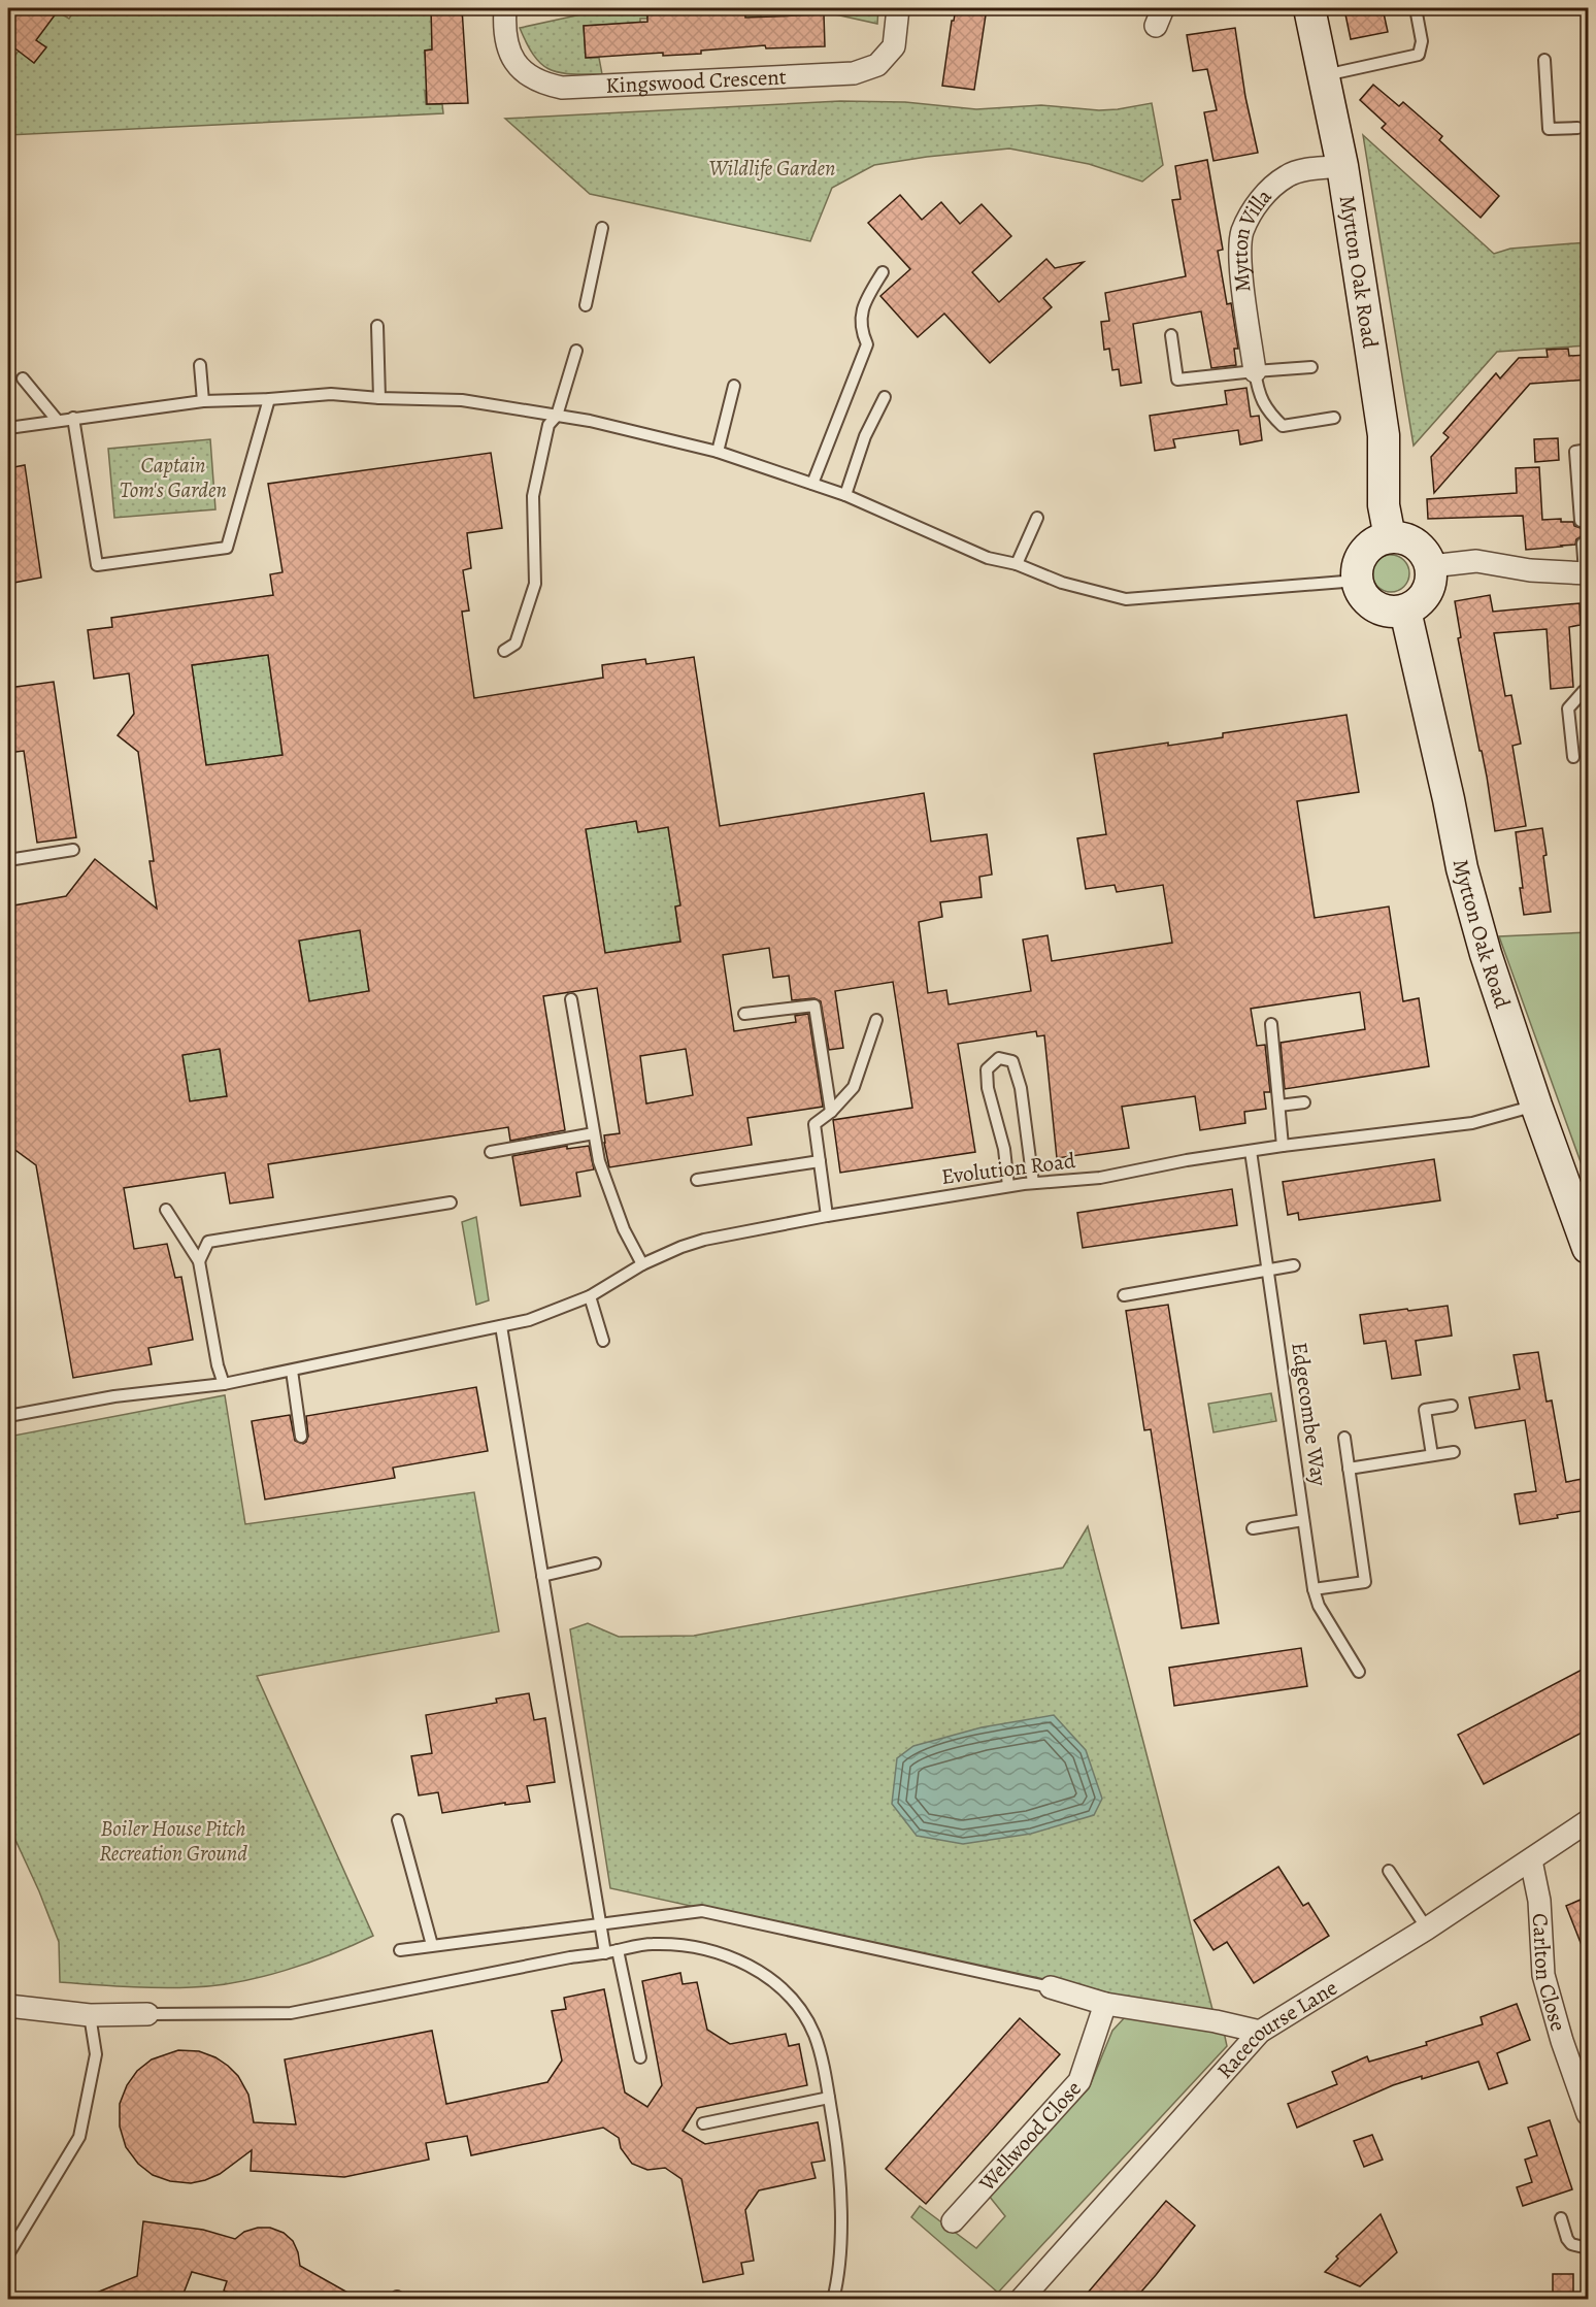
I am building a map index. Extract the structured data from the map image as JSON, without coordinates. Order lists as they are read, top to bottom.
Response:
{
  "streets": {
    "main road": ["Mytton Oak Road"],
    "street": [
      "Kingswood Crescent",
      "Mytton Villa",
      "Carlton Close",
      "Racecourse Lane",
      "Wellwood Close"
    ],
    "lane": ["Evolution Road", "Edgecombe Way"]
  },
  "crossings": [
    ["Mytton Villa", "Mytton Oak Road"],
    ["Mytton Oak Road", "Evolution Road"],
    ["Evolution Road", "Edgecombe Way"],
    ["Carlton Close", "Racecourse Lane"]
  ],
  "parks": ["Wildlife Garden", "Captain Tom's Garden", "Boiler House Pitch Recreation Ground"]
}
